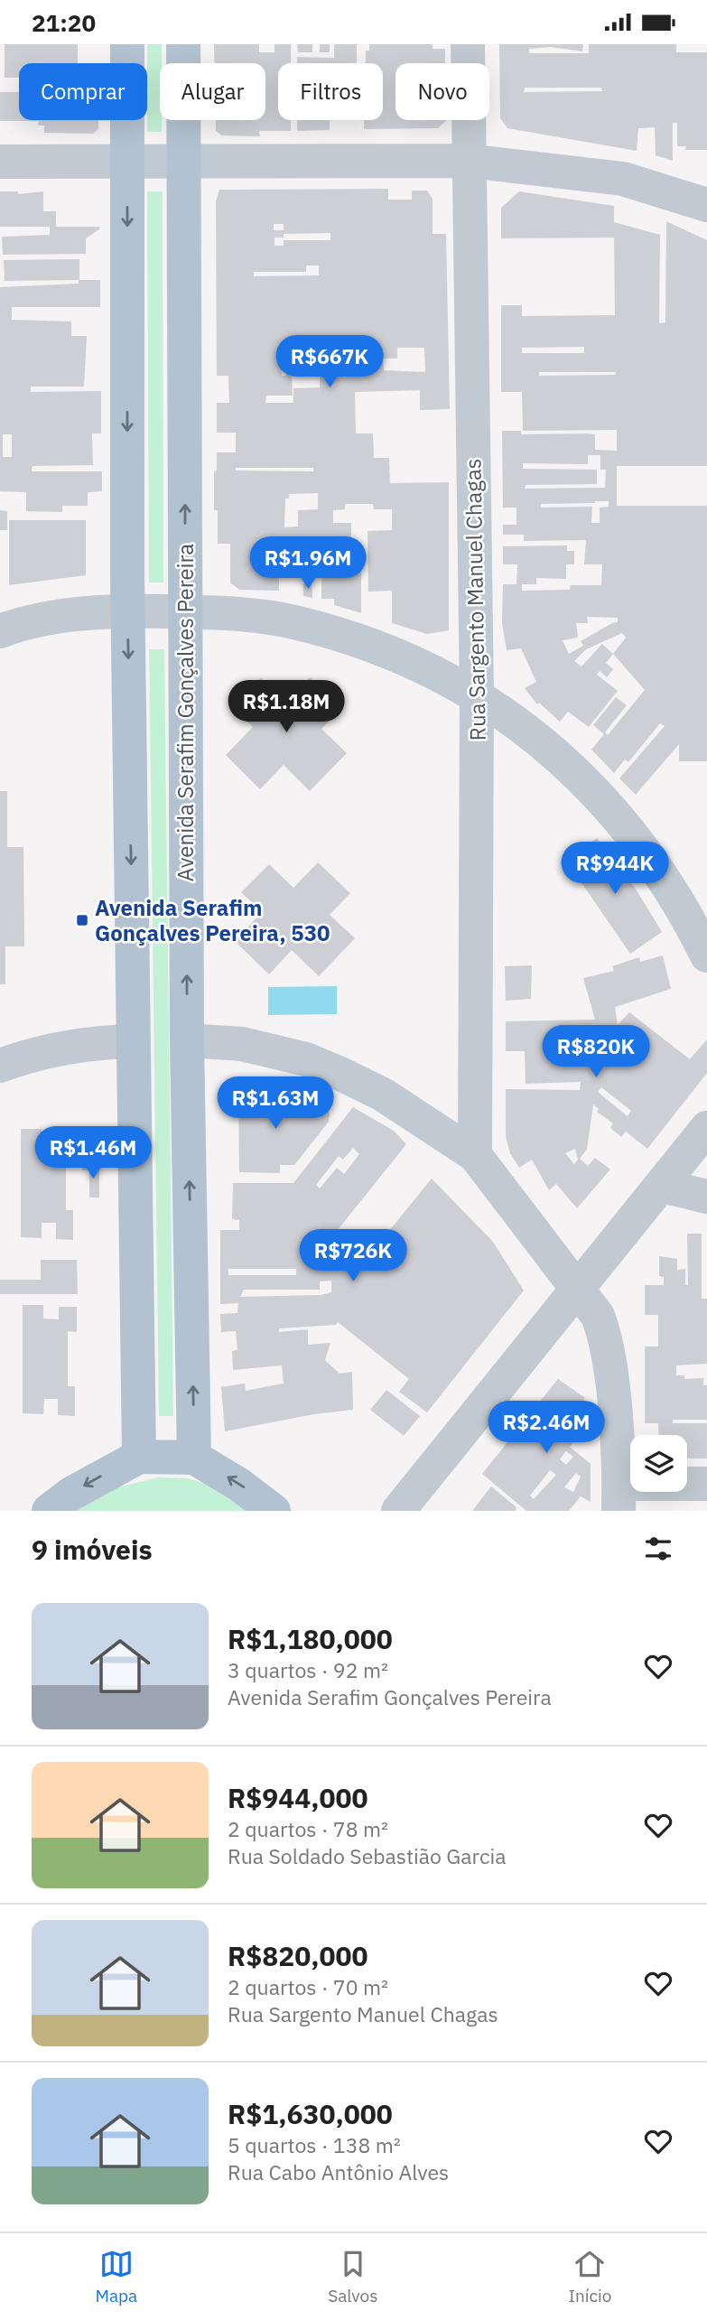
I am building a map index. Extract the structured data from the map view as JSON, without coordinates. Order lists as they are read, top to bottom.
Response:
{
  "streets": {
    "main road": ["Avenida Serafim Gonçalves Pereira"],
    "street": ["Rua Sargento Manuel Chagas"]
  },
  "places": {
    "transit": ["Avenida Serafim Gonçalves Pereira, 530"]
  },
  "page": {
    "status": "21:20",
    "chip": [
      "Comprar",
      "Alugar",
      "Filtros",
      "Novo"
    ],
    "price": [
      "R$667K",
      "R$1.96M",
      "R$1.18M",
      "R$944K",
      "R$820K",
      "R$1.63M",
      "R$1.46M",
      "R$726K",
      "R$2.46M"
    ],
    "heading": "9 imóveis",
    "list": [
      {
        "name": "R$1,180,000",
        "note": "3 quartos · 92 m² · Avenida Serafim Gonçalves Pereira"
      },
      {
        "name": "R$944,000",
        "note": "2 quartos · 78 m² · Rua Soldado Sebastião Garcia"
      },
      {
        "name": "R$820,000",
        "note": "2 quartos · 70 m² · Rua Sargento Manuel Chagas"
      },
      {
        "name": "R$1,630,000",
        "note": "5 quartos · 138 m² · Rua Cabo Antônio Alves"
      }
    ],
    "tabs": ["Mapa", "Salvos", "Início"]
  }
}
